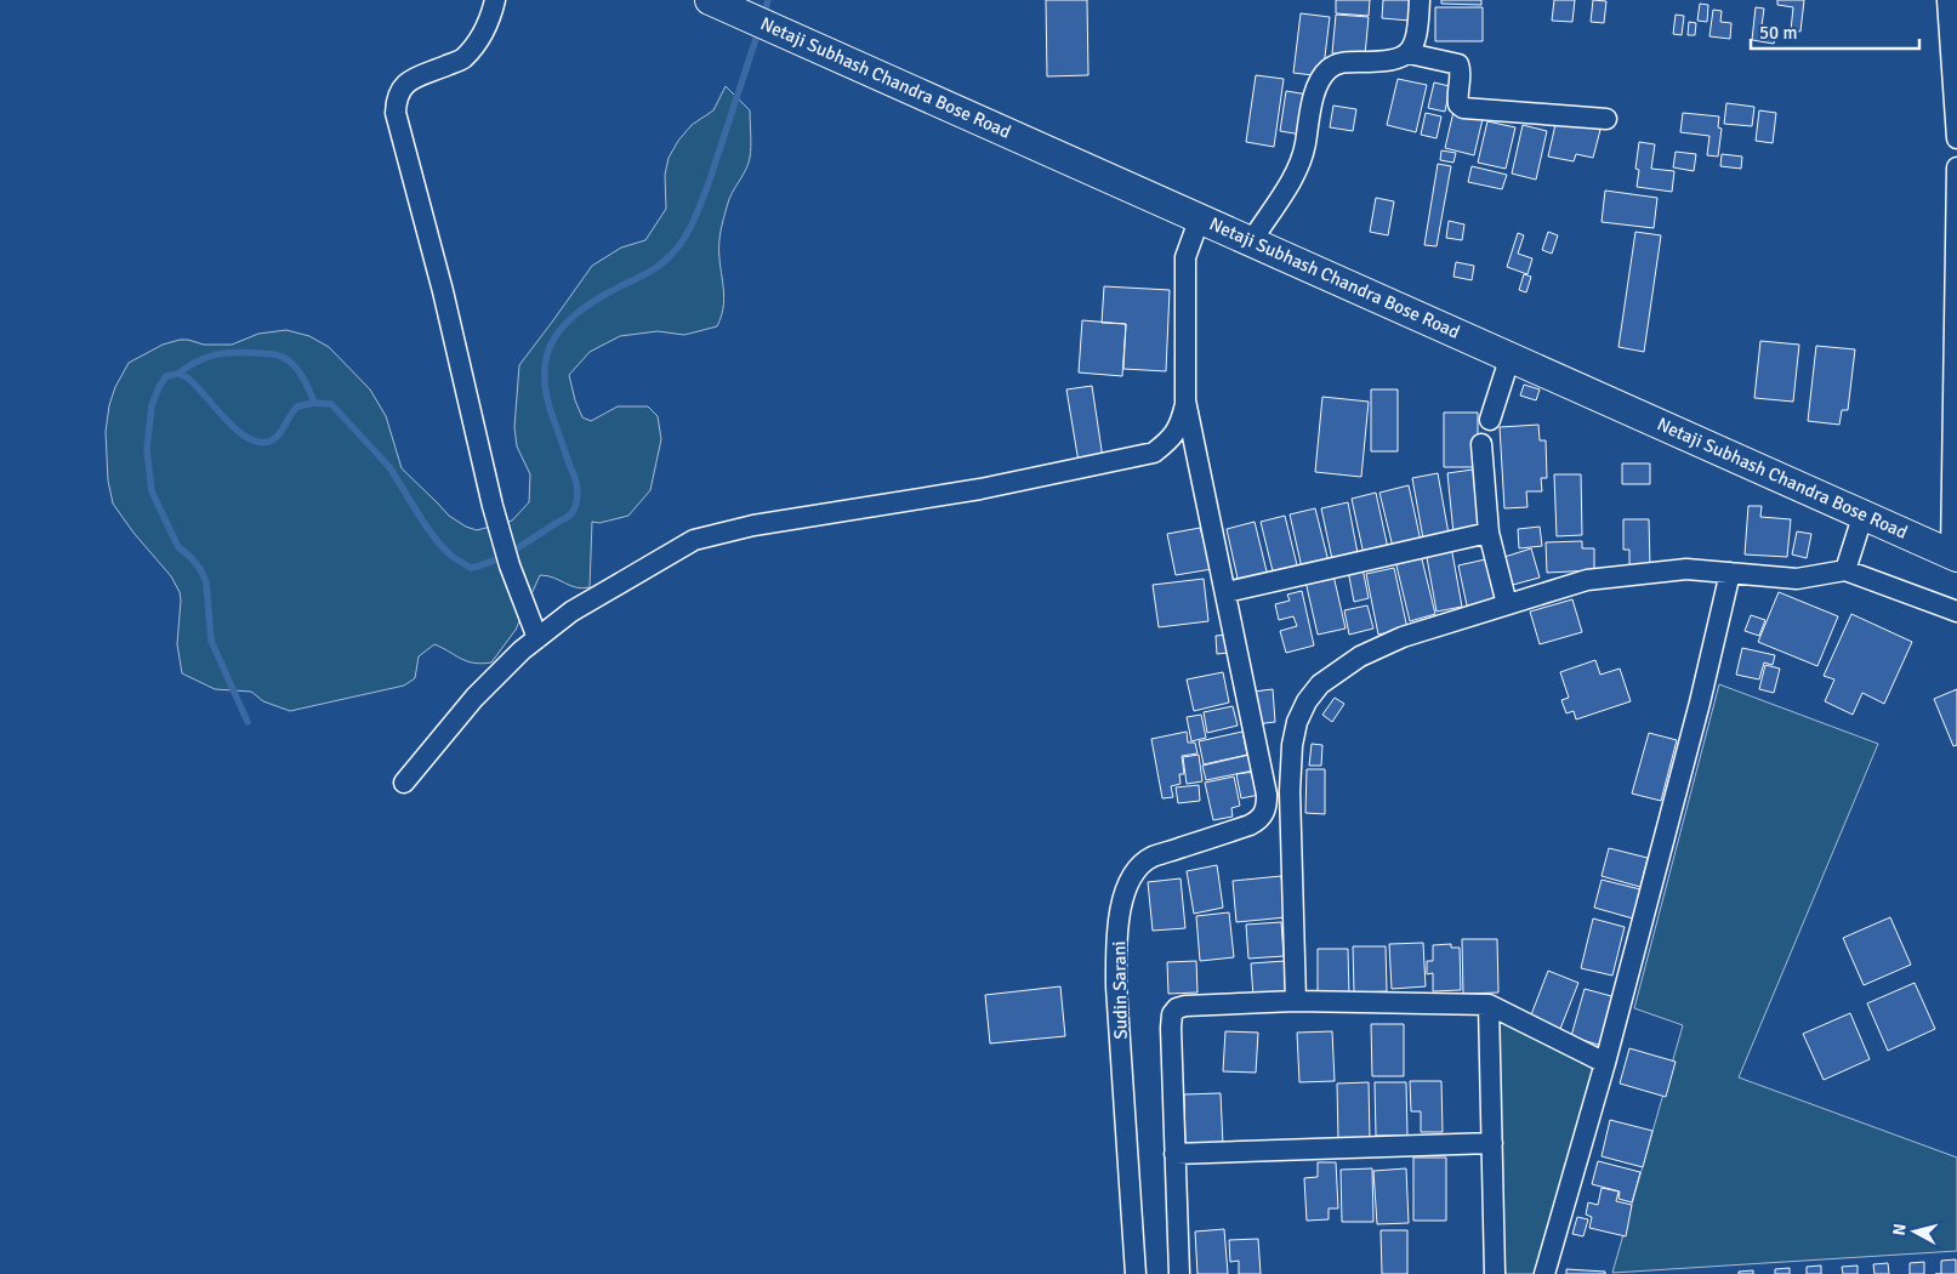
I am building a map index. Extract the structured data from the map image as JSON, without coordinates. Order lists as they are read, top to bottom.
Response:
{
  "streets": {
    "street": ["Netaji Subhash Chandra Bose Road", "Sudin Sarani"]
  },
  "scale_bar": "50 m",
  "north": "left"
}
